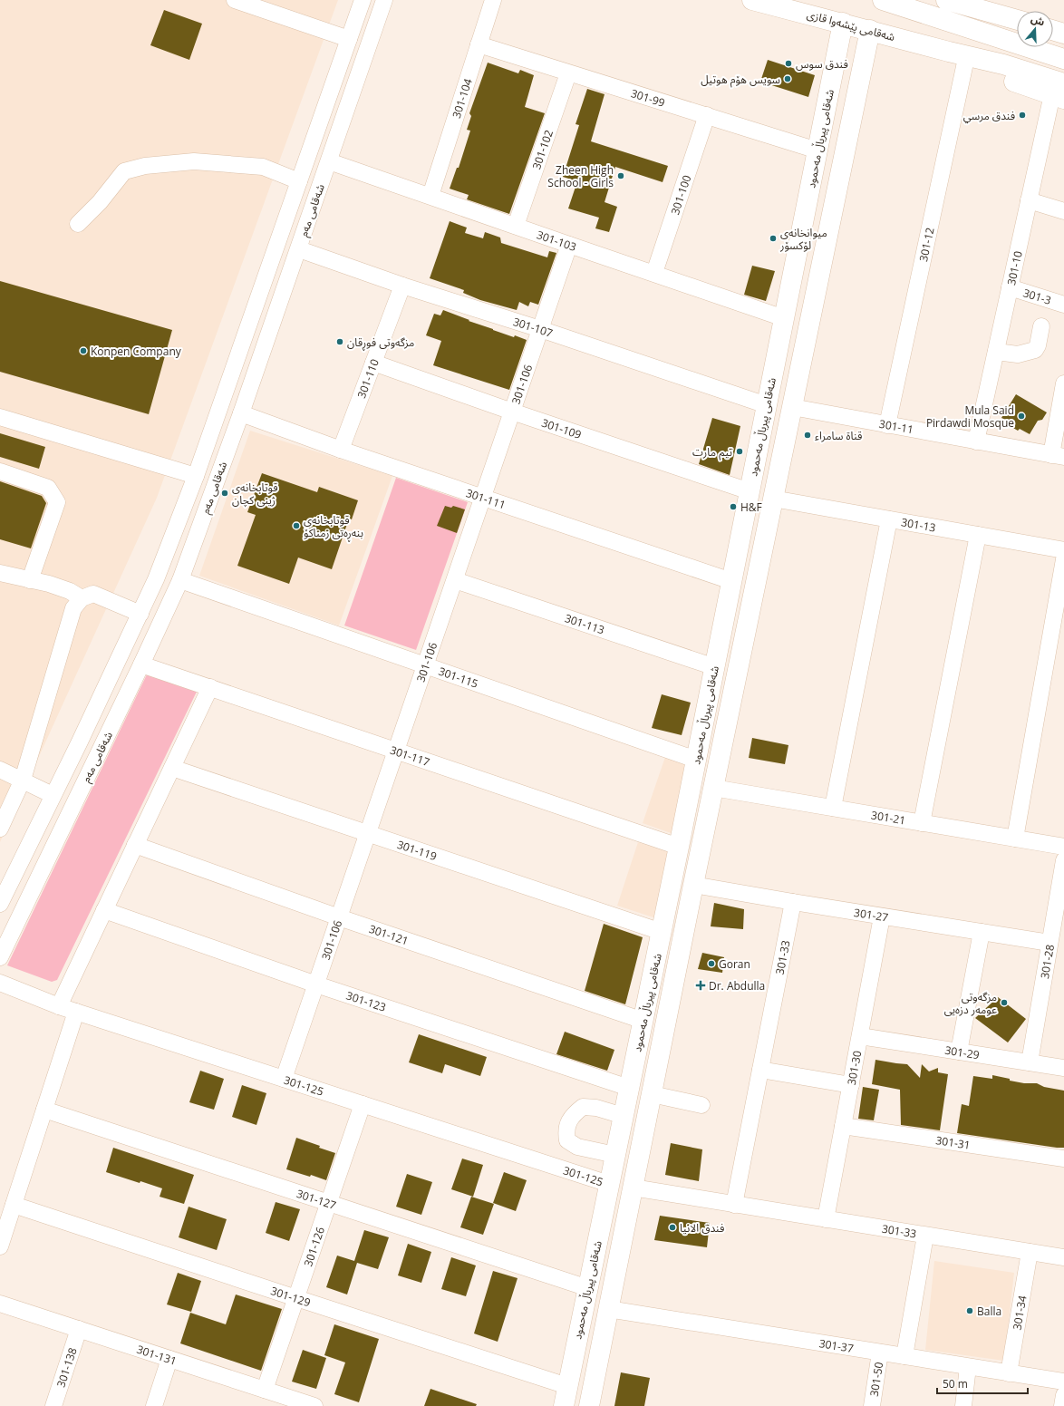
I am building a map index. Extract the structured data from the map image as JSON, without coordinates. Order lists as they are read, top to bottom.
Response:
{
  "streets": {
    "main road": ["شەقامی پێشەوا قازی", "شەقامی پیرباڵ مەحمود"],
    "street": [
      "301-99",
      "301-104",
      "301-102",
      "301-100",
      "شەقامی مەم",
      "301-103",
      "301-12",
      "301-10",
      "301-3",
      "301-107",
      "301-110",
      "301-106",
      "301-11",
      "301-109",
      "301-111",
      "301-13",
      "301-113",
      "301-115",
      "301-117",
      "301-21",
      "301-119",
      "301-27",
      "301-121",
      "301-33",
      "301-28",
      "301-123",
      "301-29",
      "301-30",
      "301-125",
      "301-31",
      "301-127",
      "301-126",
      "301-129",
      "301-34",
      "301-37",
      "301-131",
      "301-138",
      "301-50"
    ]
  },
  "crossings": [
    ["شەقامی پێشەوا قازی", "شەقامی پیرباڵ مەحمود"],
    ["شەقامی پێشەوا قازی", "301-12"],
    ["شەقامی پێشەوا قازی", "301-10"],
    ["301-99", "301-104"],
    ["301-99", "شەقامی پیرباڵ مەحمود"],
    ["301-99", "301-102"],
    ["301-99", "301-100"],
    ["301-104", "301-103"],
    ["شەقامی پیرباڵ مەحمود", "301-103"],
    ["شەقامی پیرباڵ مەحمود", "301-107"],
    ["شەقامی پیرباڵ مەحمود", "301-11"],
    ["شەقامی پیرباڵ مەحمود", "301-109"],
    ["شەقامی پیرباڵ مەحمود", "301-111"],
    ["شەقامی پیرباڵ مەحمود", "301-13"],
    ["شەقامی پیرباڵ مەحمود", "301-113"],
    ["شەقامی پیرباڵ مەحمود", "301-115"],
    ["شەقامی پیرباڵ مەحمود", "301-117"],
    ["شەقامی پیرباڵ مەحمود", "301-21"],
    ["شەقامی پیرباڵ مەحمود", "301-119"],
    ["شەقامی پیرباڵ مەحمود", "301-27"],
    ["شەقامی پیرباڵ مەحمود", "301-121"],
    ["شەقامی پیرباڵ مەحمود", "301-33"],
    ["شەقامی پیرباڵ مەحمود", "301-123"],
    ["شەقامی پیرباڵ مەحمود", "301-125"],
    ["شەقامی پیرباڵ مەحمود", "301-127"],
    ["شەقامی پیرباڵ مەحمود", "301-129"],
    ["شەقامی پیرباڵ مەحمود", "301-37"],
    ["301-102", "301-103"],
    ["301-100", "301-103"],
    ["شەقامی مەم", "301-103"],
    ["شەقامی مەم", "301-107"],
    ["شەقامی مەم", "301-111"],
    ["شەقامی مەم", "301-115"],
    ["شەقامی مەم", "301-117"],
    ["301-103", "301-106"],
    ["301-12", "301-11"],
    ["301-10", "301-3"],
    ["301-10", "301-11"],
    ["301-107", "301-110"],
    ["301-107", "301-106"],
    ["301-110", "301-109"],
    ["301-110", "301-111"],
    ["301-106", "301-109"],
    ["301-106", "301-111"],
    ["301-106", "301-113"],
    ["301-106", "301-115"],
    ["301-106", "301-117"],
    ["301-106", "301-119"],
    ["301-106", "301-121"],
    ["301-106", "301-123"],
    ["301-106", "301-125"],
    ["301-27", "301-33"],
    ["301-27", "301-28"],
    ["301-27", "301-30"],
    ["301-33", "301-30"],
    ["301-33", "301-34"],
    ["301-28", "301-29"],
    ["301-29", "301-30"],
    ["301-30", "301-31"],
    ["301-125", "301-126"],
    ["301-127", "301-126"],
    ["301-126", "301-129"],
    ["301-126", "301-131"],
    ["301-34", "301-37"],
    ["301-37", "301-50"],
    ["301-131", "301-138"]
  ],
  "places": {
    "other": [
      "فندق سوس",
      "سویس ھۆم هوتيل",
      "فندق مرسي",
      "Zheen High School - Girls",
      "میوانخانەی لۆکسۆر",
      "مزگەوتی فوڕقان",
      "Konpen Company",
      "Mula Said Pirdawdi Mosque",
      "قناة سامراء",
      "تیم مارت",
      "قوتابخانەی ژینی کچان",
      "H&F",
      "قوتابخانەی بنەڕەتی زمناکۆ",
      "Goran",
      "مزگەوتی عومەر دزەیی",
      "فندق الانيا",
      "Balla"
    ],
    "health": ["Dr. Abdulla"]
  },
  "scale_bar": "50 m",
  "north": "top"
}
